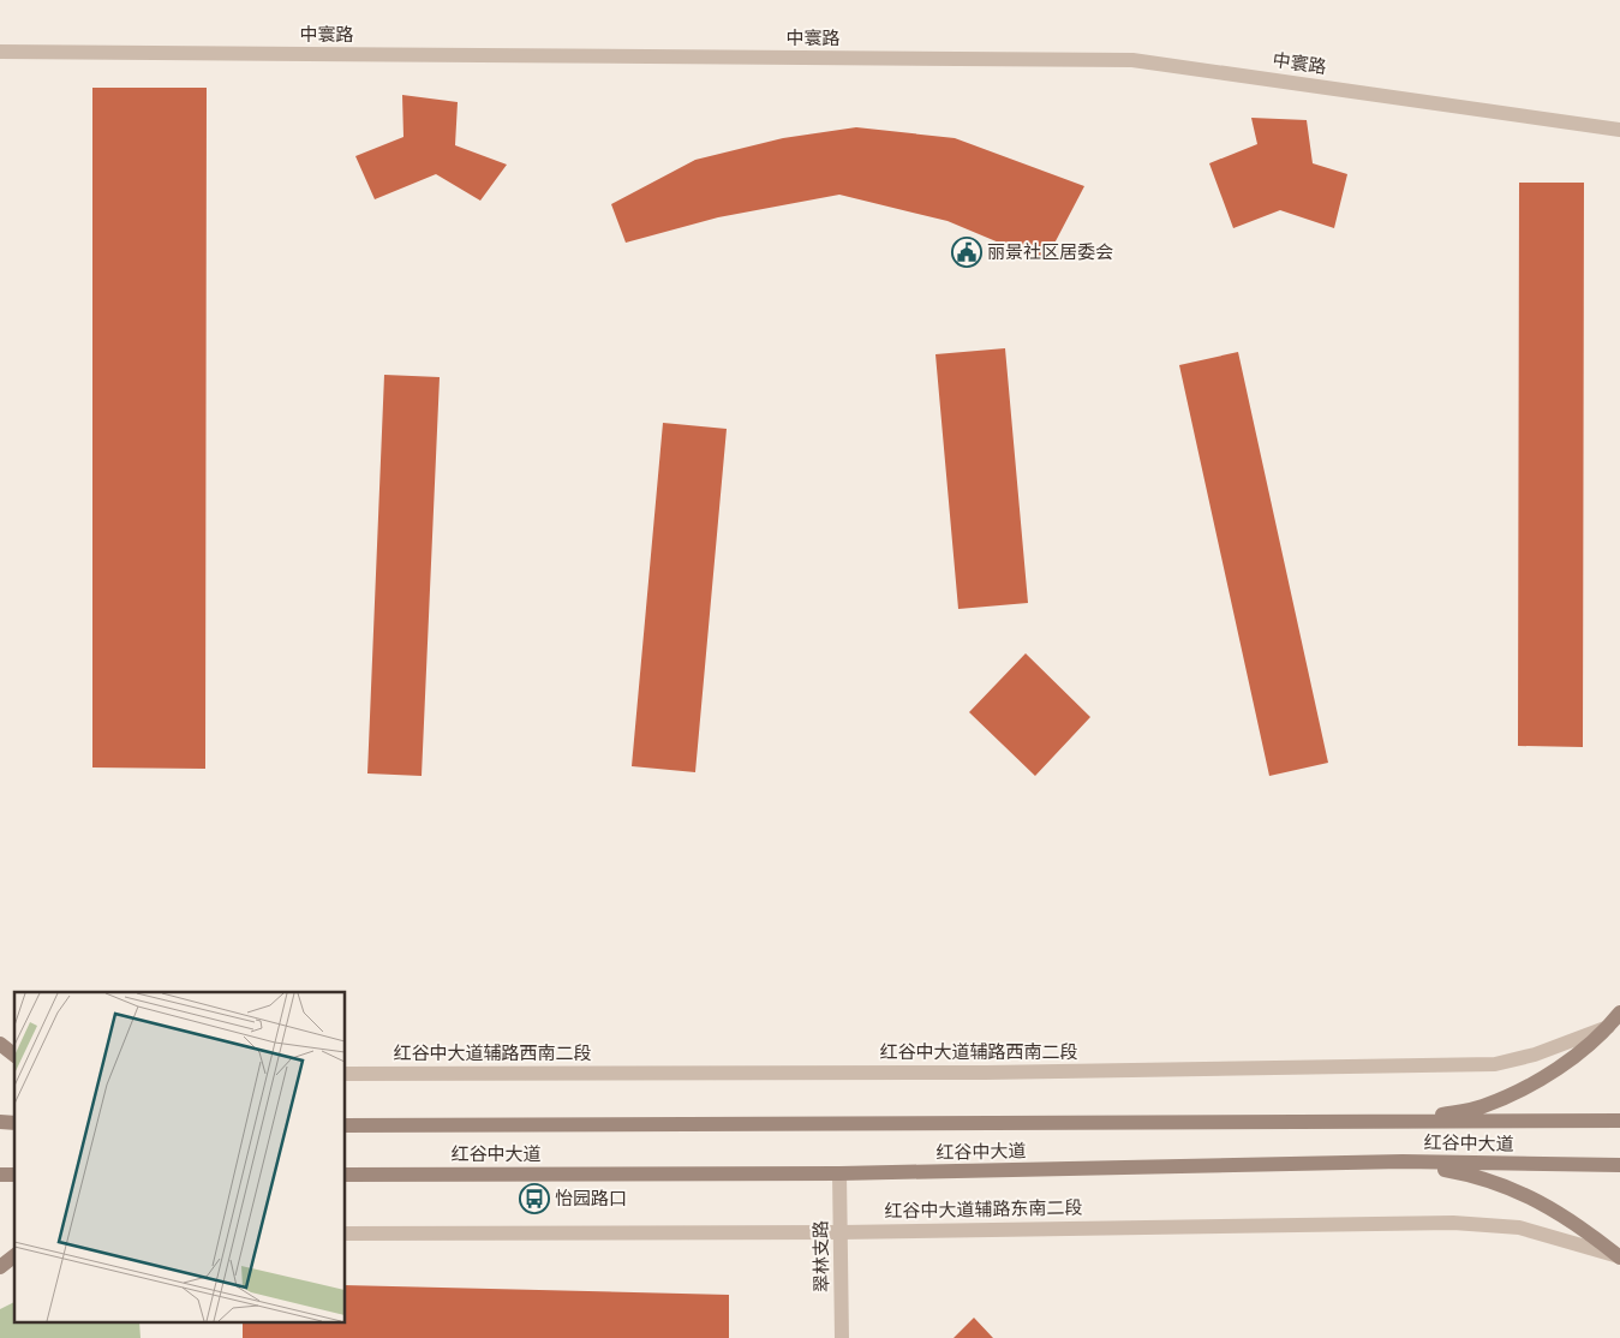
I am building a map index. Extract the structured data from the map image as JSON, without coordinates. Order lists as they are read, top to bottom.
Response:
{
  "streets": {
    "main road": ["红谷中大道"],
    "street": [
      "中寰路",
      "红谷中大道辅路西南二段",
      "红谷中大道辅路东南二段",
      "翠林支路"
    ]
  },
  "crossings": [
    ["红谷中大道", "翠林支路"],
    ["红谷中大道辅路东南二段", "翠林支路"]
  ],
  "places": {
    "public building": ["丽景社区居委会"],
    "bus stop": ["怡园路口"]
  }
}
